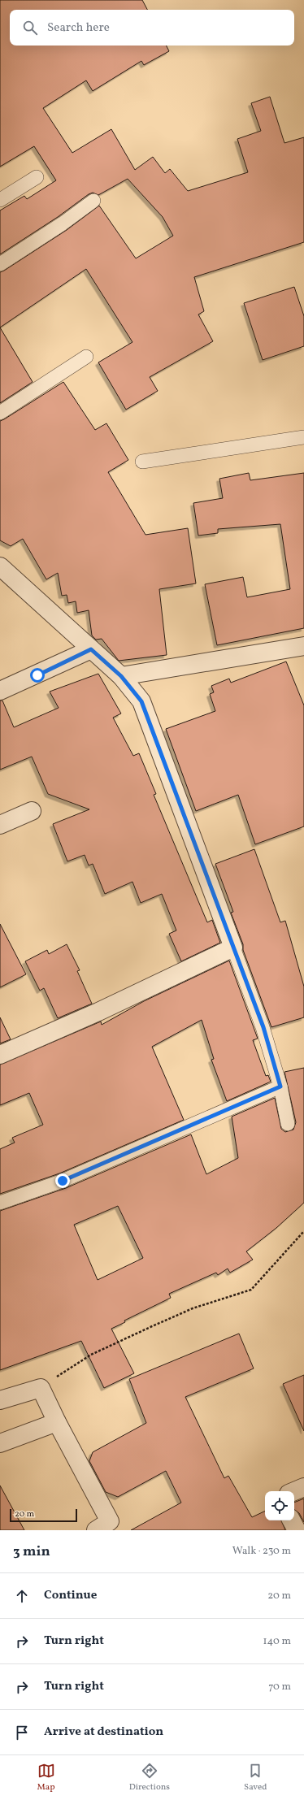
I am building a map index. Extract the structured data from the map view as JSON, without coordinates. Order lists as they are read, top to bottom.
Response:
{
  "scale_bar": "20 m",
  "page": {
    "search": "Search here",
    "scale": "20 m",
    "heading": ["3 min", "Walk · 230 m"],
    "list": [
      ["Continue", "20 m"],
      ["Turn right", "140 m"],
      ["Turn right", "70 m"],
      "Arrive at destination"
    ],
    "nav": ["Map", "Directions", "Saved"]
  }
}
